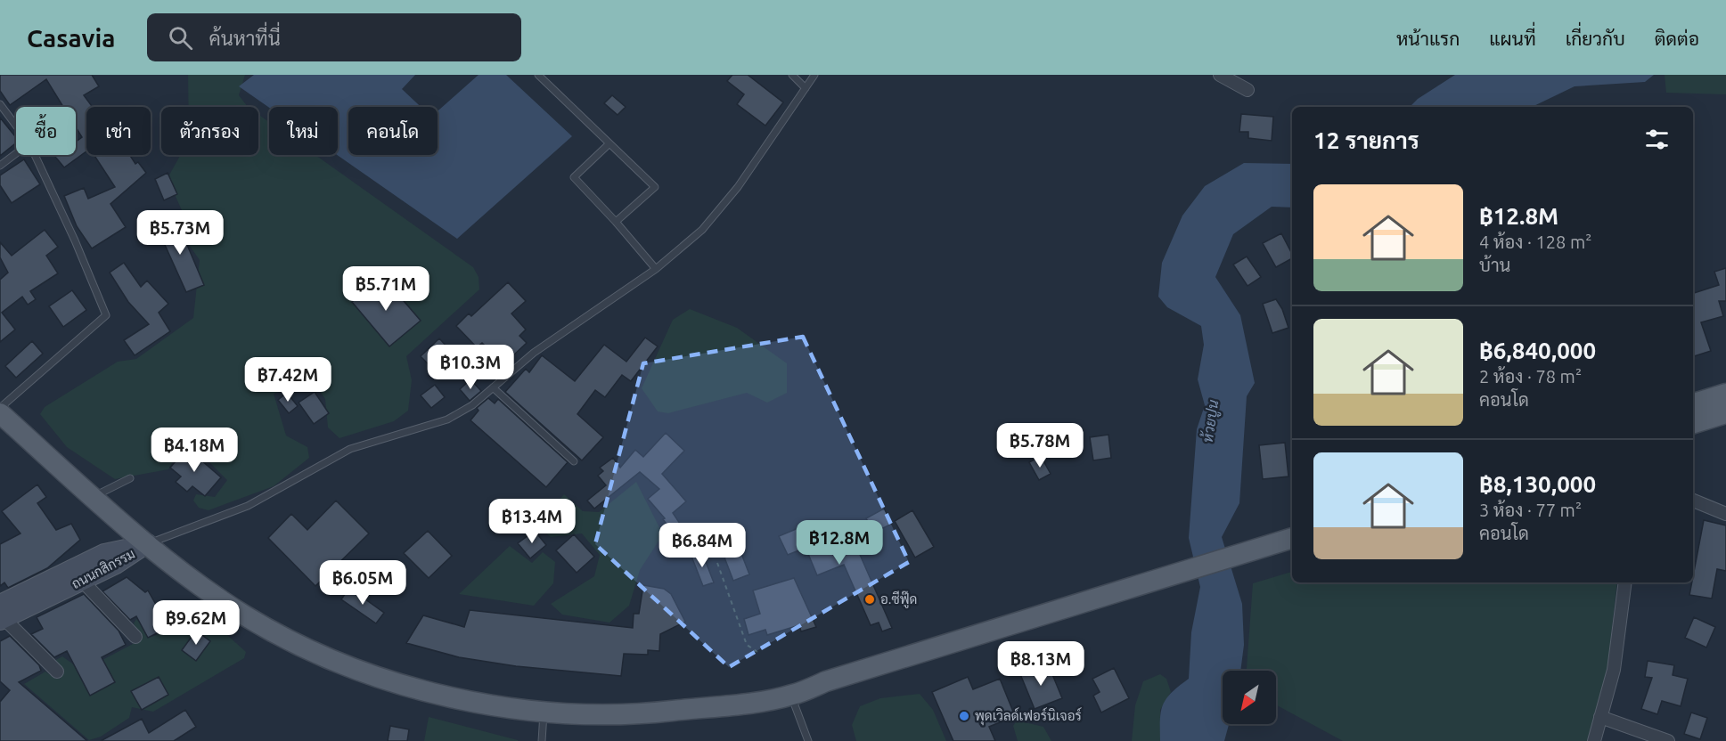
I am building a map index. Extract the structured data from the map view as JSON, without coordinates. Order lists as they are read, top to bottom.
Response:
{
  "streets": {
    "main road": ["ถนนกสิกรรม"]
  },
  "water": ["ห้วยปูน"],
  "places": ["อ.ซีฟู๊ด", "พุดเวิลด์เฟอร์นิเจอร์"],
  "north": "bottom left",
  "page": {
    "header": "Casavia",
    "search": "ค้นหาที่นี่",
    "nav": [
      "หน้าแรก",
      "แผนที่",
      "เกี่ยวกับ",
      "ติดต่อ"
    ],
    "chip": [
      "ซื้อ",
      "เช่า",
      "ตัวกรอง",
      "ใหม่",
      "คอนโด"
    ],
    "heading": "12 รายการ",
    "list": [
      {
        "name": "฿12.8M",
        "note": "4 ห้อง · 128 m² · บ้าน"
      },
      {
        "name": "฿6,840,000",
        "note": "2 ห้อง · 78 m² · คอนโด"
      },
      {
        "name": "฿8,130,000",
        "note": "3 ห้อง · 77 m² · คอนโด"
      }
    ],
    "price": [
      "฿5.73M",
      "฿5.71M",
      "฿10.3M",
      "฿7.42M",
      "฿5.78M",
      "฿4.18M",
      "฿13.4M",
      "฿12.8M",
      "฿6.84M",
      "฿6.05M",
      "฿9.62M",
      "฿8.13M"
    ]
  }
}
